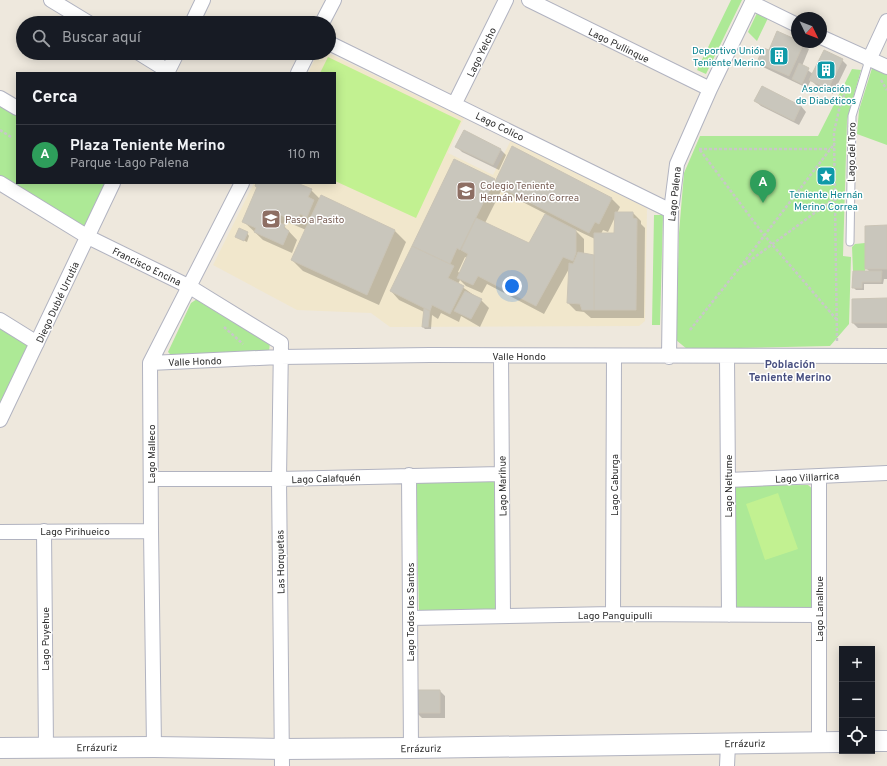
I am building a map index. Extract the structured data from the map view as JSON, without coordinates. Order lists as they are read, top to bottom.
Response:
{
  "streets": {
    "street": [
      "Lago Pullinque",
      "Lago Yelcho",
      "Lago Colico",
      "Lago del Toro",
      "Lago Palena",
      "Francisco Encina",
      "Diego Dublé Urrutia",
      "Valle Hondo",
      "Lago Malleco",
      "Lago Villarrica",
      "Lago Calafquén",
      "Lago Caburga",
      "Lago Marihue",
      "Lago Neltume",
      "Lago Pirihueico",
      "Las Horquetas",
      "Lago Lanalhue",
      "Lago Todos los Santos",
      "Lago Panguipulli",
      "Lago Puyehue",
      "Errázuriz"
    ]
  },
  "crossings": [
    ["Lago Pullinque", "Lago Palena"],
    ["Lago Yelcho", "Lago Colico"],
    ["Lago Colico", "Lago Palena"],
    ["Lago Palena", "Valle Hondo"],
    ["Francisco Encina", "Diego Dublé Urrutia"],
    ["Francisco Encina", "Valle Hondo"],
    ["Francisco Encina", "Lago Malleco"],
    ["Francisco Encina", "Las Horquetas"],
    ["Valle Hondo", "Lago Malleco"],
    ["Valle Hondo", "Lago Caburga"],
    ["Valle Hondo", "Lago Marihue"],
    ["Valle Hondo", "Lago Neltume"],
    ["Valle Hondo", "Las Horquetas"],
    ["Lago Malleco", "Lago Calafquén"],
    ["Lago Malleco", "Lago Pirihueico"],
    ["Lago Malleco", "Errázuriz"],
    ["Lago Villarrica", "Lago Neltume"],
    ["Lago Villarrica", "Lago Lanalhue"],
    ["Lago Calafquén", "Lago Marihue"],
    ["Lago Calafquén", "Las Horquetas"],
    ["Lago Calafquén", "Lago Todos los Santos"],
    ["Lago Caburga", "Lago Panguipulli"],
    ["Lago Marihue", "Lago Panguipulli"],
    ["Lago Neltume", "Lago Panguipulli"],
    ["Lago Pirihueico", "Lago Puyehue"],
    ["Las Horquetas", "Errázuriz"],
    ["Lago Lanalhue", "Lago Panguipulli"],
    ["Lago Lanalhue", "Errázuriz"],
    ["Lago Todos los Santos", "Lago Panguipulli"],
    ["Lago Todos los Santos", "Errázuriz"],
    ["Lago Puyehue", "Errázuriz"]
  ],
  "districts": ["Población Teniente Merino"],
  "places": {
    "building": ["Deportivo Unión Teniente Merino", "Asociación de Diabéticos"],
    "place": ["Teniente Hernán Merino Correa"],
    "school or university": ["Colegio Teniente Hernán Merino Correa", "Paso a Pasito"]
  },
  "north": "bottom right",
  "page": {
    "search": "Buscar aquí",
    "heading": "Cerca",
    "list": [
      {
        "mark": "A",
        "name": "Plaza Teniente Merino",
        "note": "Parque · Lago Palena",
        "value": "110 m"
      }
    ],
    "pins": "A",
    "map_buttons": ["+", "−"]
  }
}
